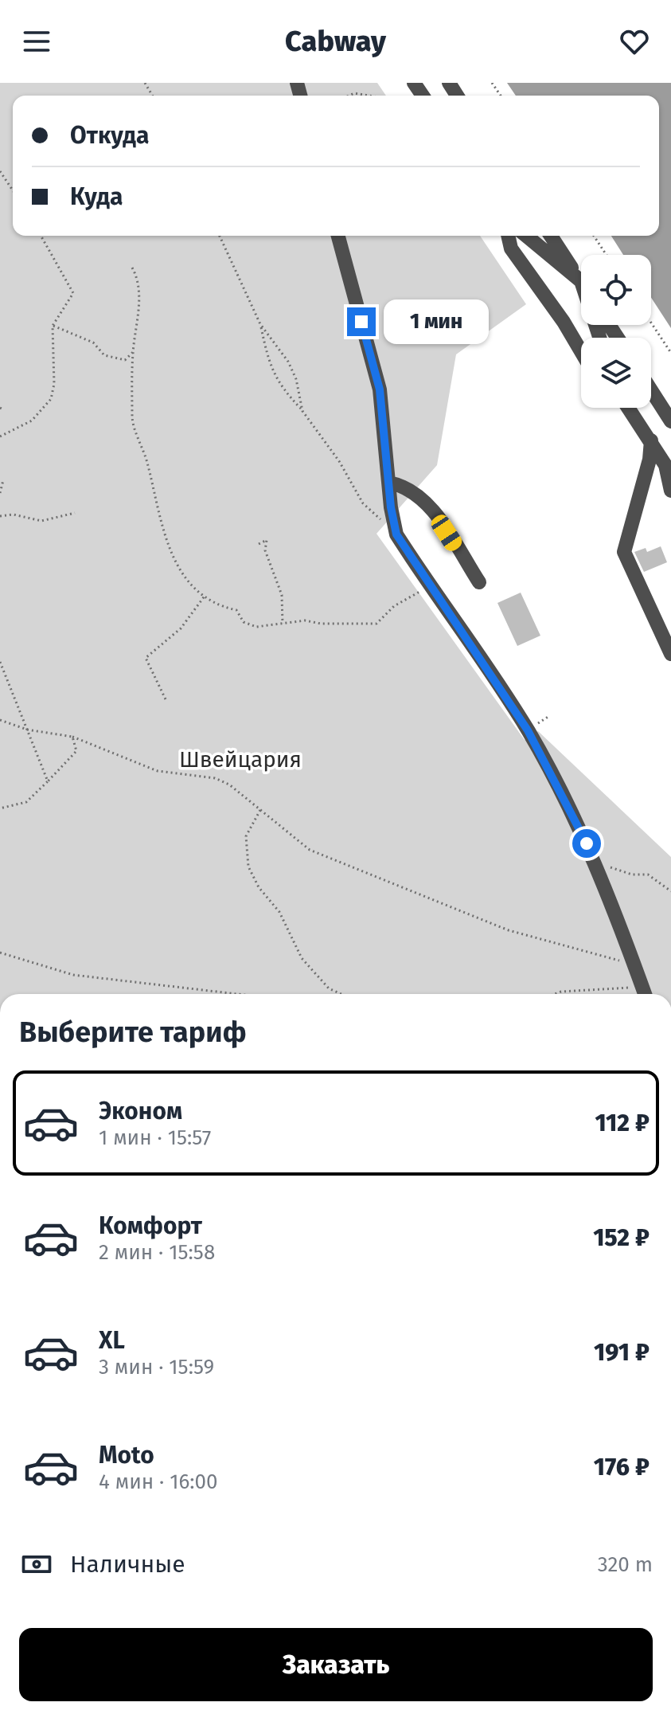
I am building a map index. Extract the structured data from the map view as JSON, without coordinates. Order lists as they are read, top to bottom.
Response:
{
  "parks": ["Швейцария"],
  "page": {
    "header": "Cabway",
    "banner": ["Откуда", "Куда"],
    "bubble": "1 мин",
    "heading": "Выберите тариф",
    "list": [
      {
        "name": "Эконом",
        "note": "1 мин · 15:57",
        "value": "112 ₽"
      },
      {
        "name": "Комфорт",
        "note": "2 мин · 15:58",
        "value": "152 ₽"
      },
      {
        "name": "XL",
        "note": "3 мин · 15:59",
        "value": "191 ₽"
      },
      {
        "name": "Moto",
        "note": "4 мин · 16:00",
        "value": "176 ₽"
      }
    ],
    "pay": ["Наличные", "320 m"],
    "buttons": "Заказать"
  }
}
